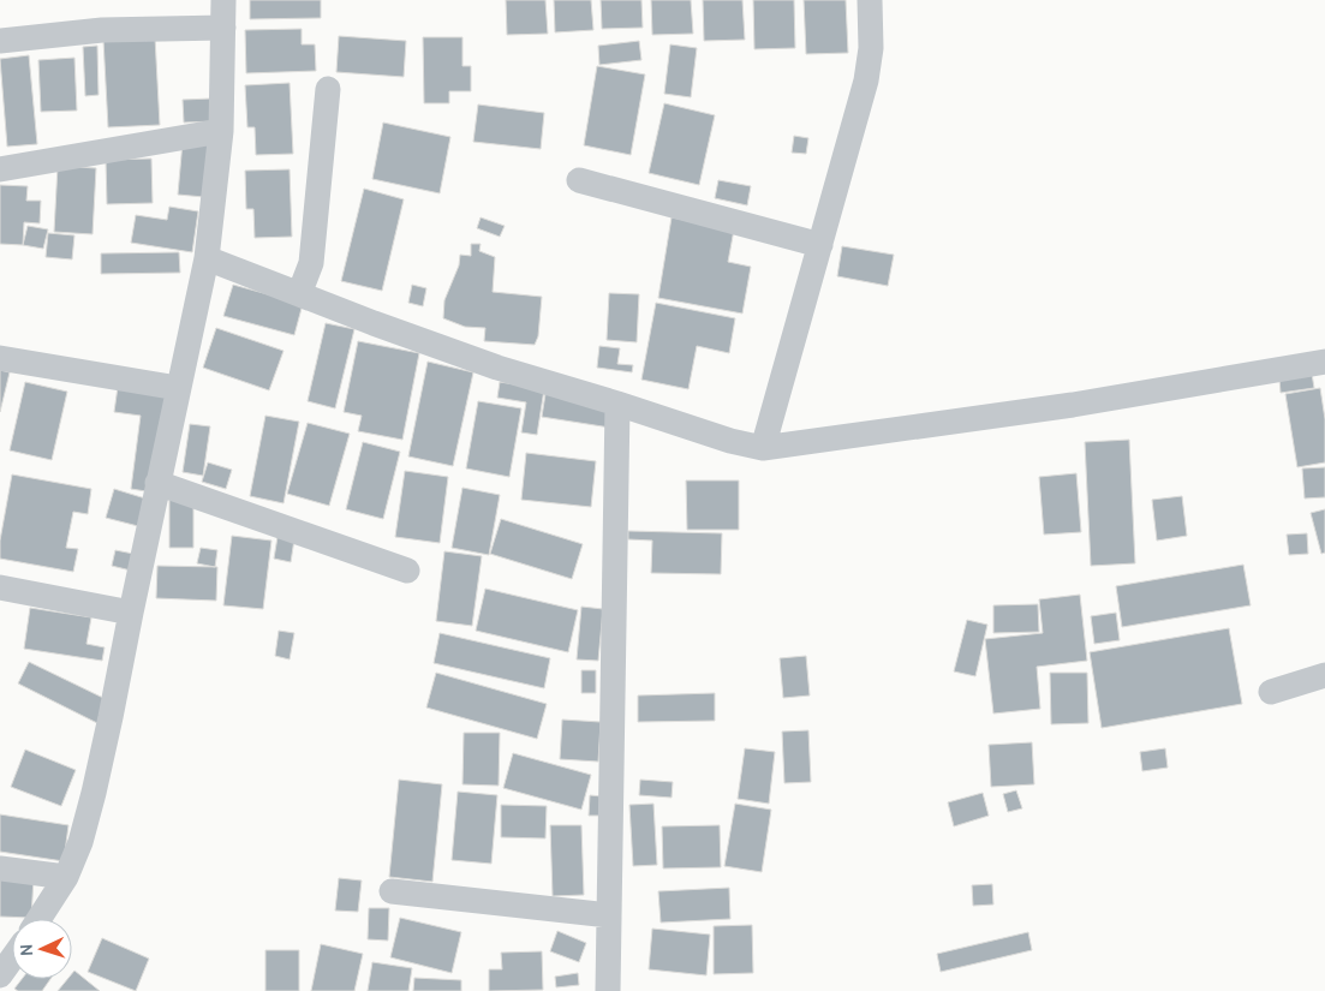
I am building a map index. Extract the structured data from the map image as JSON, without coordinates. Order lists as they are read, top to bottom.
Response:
{
  "north": "left"
}
